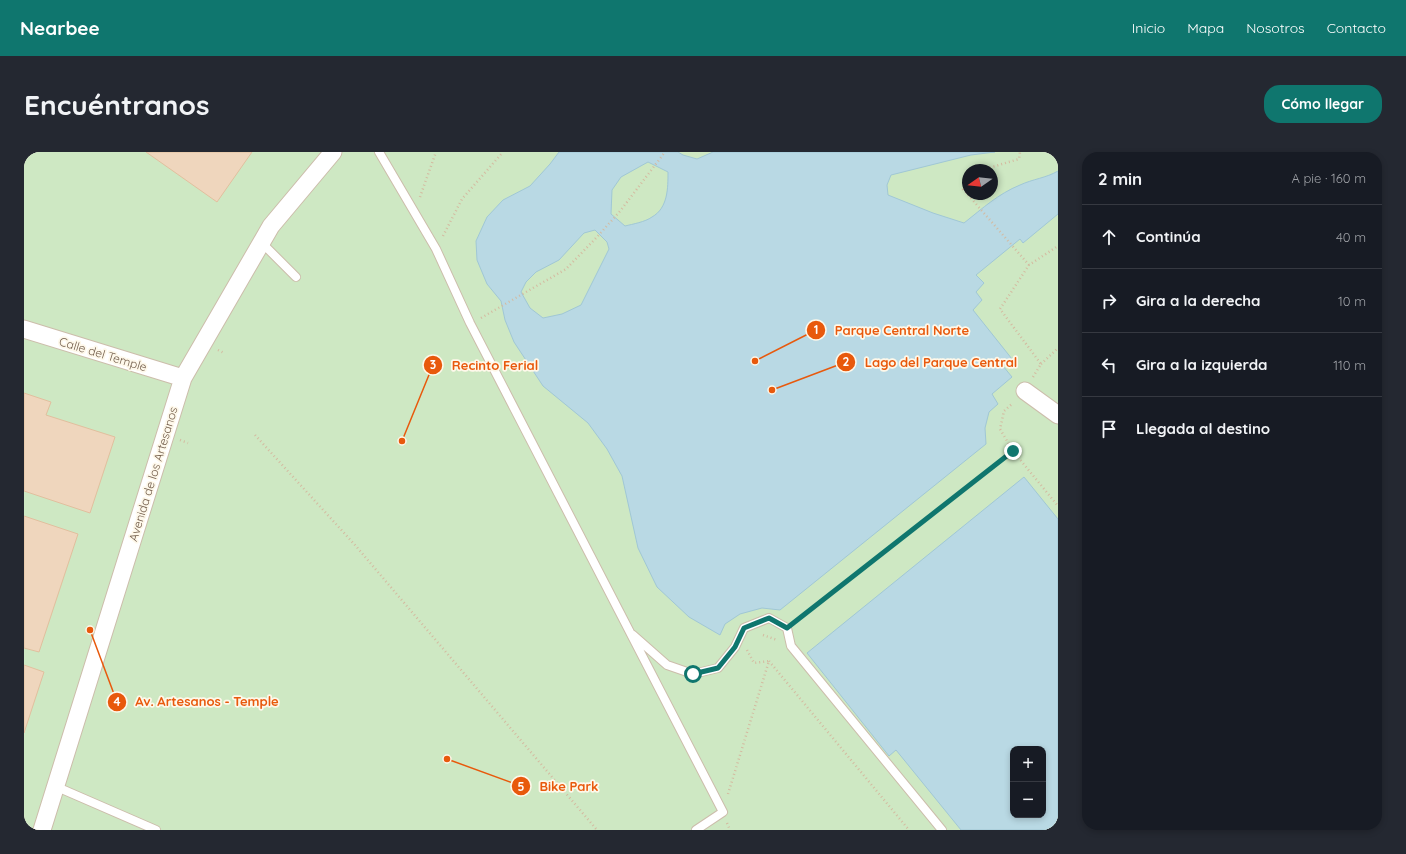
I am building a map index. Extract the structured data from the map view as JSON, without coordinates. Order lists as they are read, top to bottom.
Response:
{
  "streets": {
    "street": ["Calle del Temple", "Avenida de los Artesanos"]
  },
  "crossings": [
    ["Calle del Temple", "Avenida de los Artesanos"]
  ],
  "places": [
    "Parque Central Norte",
    "Lago del Parque Central",
    "Recinto Ferial",
    "Av. Artesanos - Temple",
    "Bike Park"
  ],
  "north": "left",
  "page": {
    "header": "Nearbee",
    "nav": [
      "Inicio",
      "Mapa",
      "Nosotros",
      "Contacto"
    ],
    "buttons": "Cómo llegar",
    "title": "Encuéntranos",
    "heading": ["2 min", "A pie · 160 m"],
    "list": [
      ["Continúa", "40 m"],
      ["Gira a la derecha", "10 m"],
      ["Gira a la izquierda", "110 m"],
      "Llegada al destino"
    ],
    "map_buttons": ["+", "−"]
  }
}
